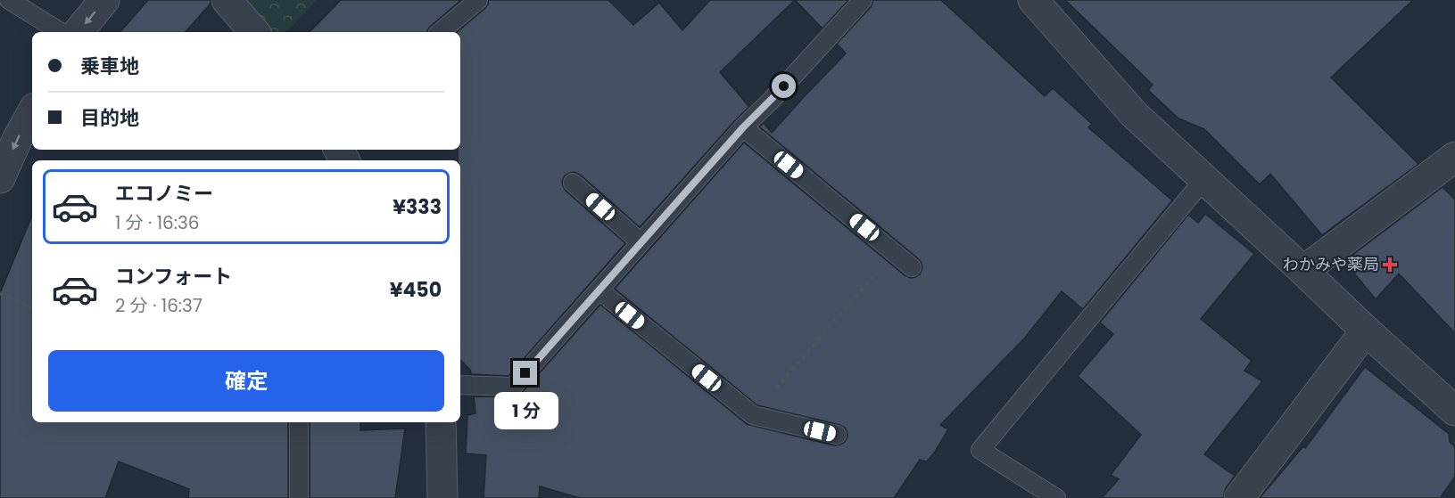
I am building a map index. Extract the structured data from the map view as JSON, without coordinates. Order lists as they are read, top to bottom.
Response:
{
  "places": {
    "health": ["わかみや薬局"]
  },
  "page": {
    "banner": ["乗車地", "目的地"],
    "list": [
      {
        "name": "エコノミー",
        "note": "1 分 · 16:36",
        "value": "¥333"
      },
      {
        "name": "コンフォート",
        "note": "2 分 · 16:37",
        "value": "¥450"
      }
    ],
    "buttons": "確定",
    "bubble": "1 分"
  }
}
